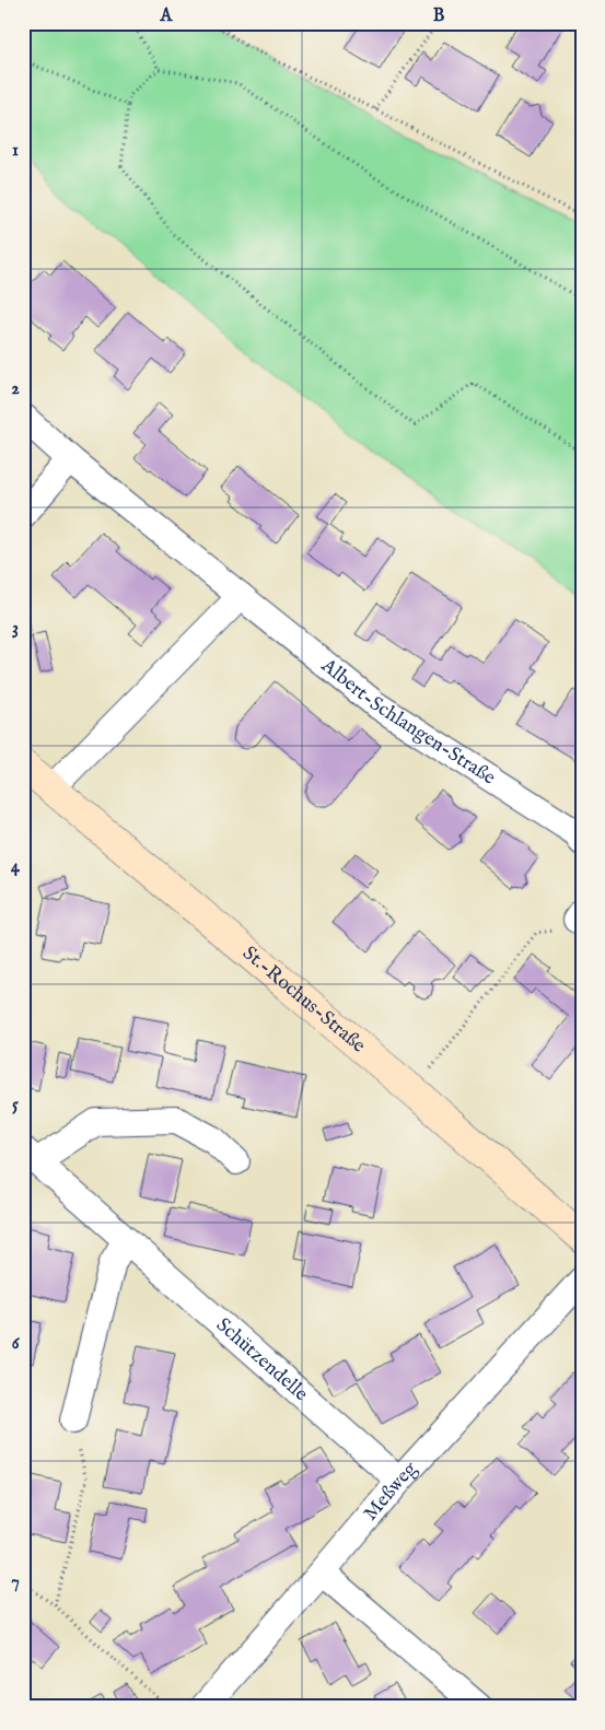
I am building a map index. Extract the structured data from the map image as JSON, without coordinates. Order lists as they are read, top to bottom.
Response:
{
  "streets": {
    "street": [
      "Albert-Schlangen-Straße",
      "St.-Rochus-Straße",
      "Schützendelle",
      "Meßweg"
    ]
  },
  "crossings": [
    ["Schützendelle", "Meßweg"]
  ],
  "grid": {
    "columns": ["A", "B"],
    "rows": [
      "1",
      "2",
      "3",
      "4",
      "5",
      "6",
      "7"
    ]
  }
}
